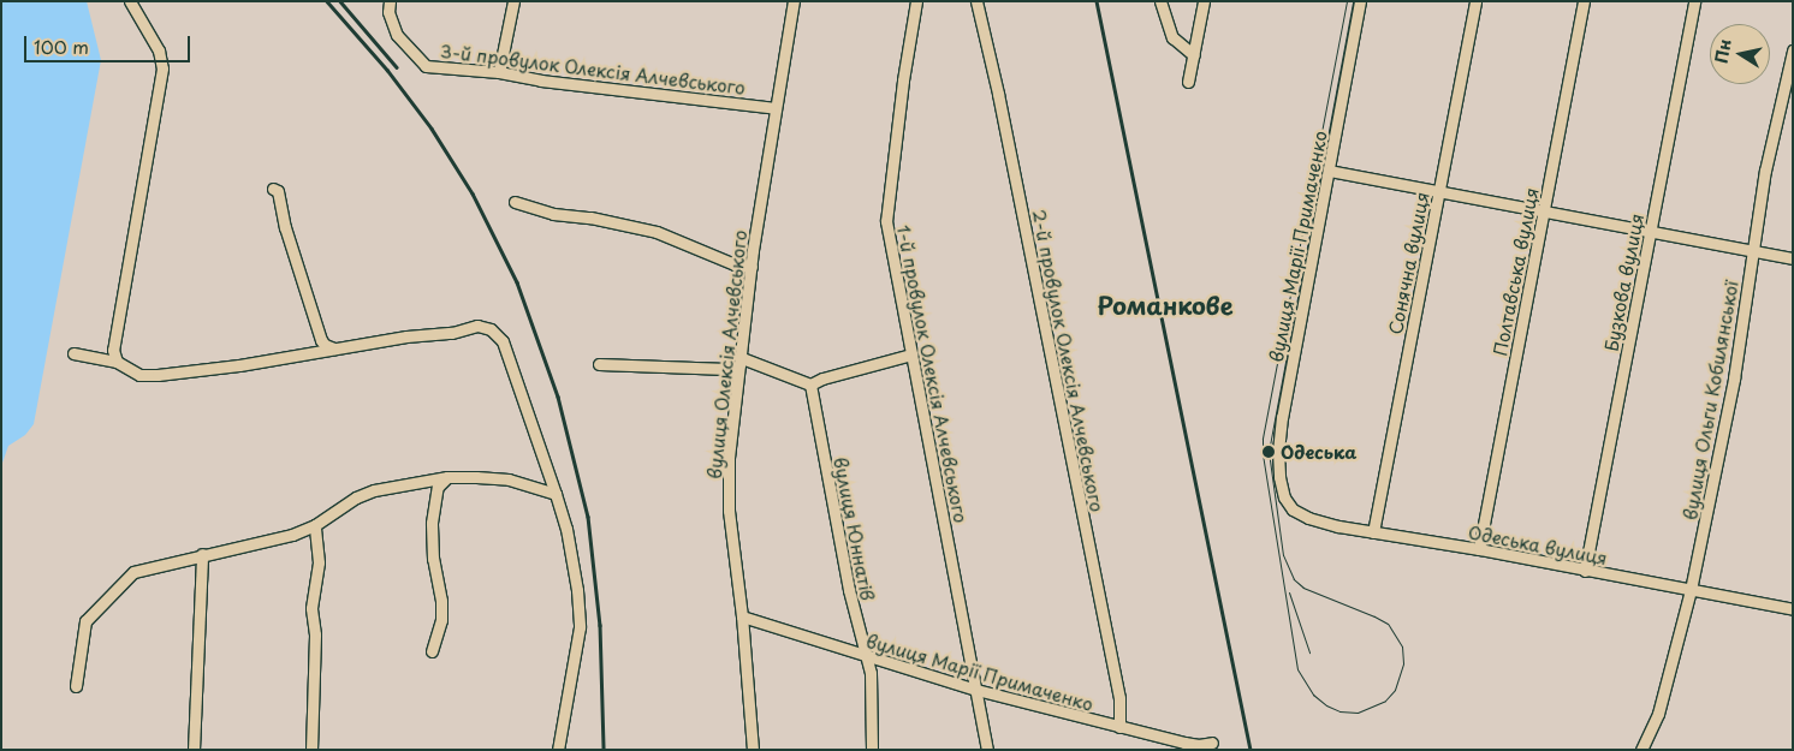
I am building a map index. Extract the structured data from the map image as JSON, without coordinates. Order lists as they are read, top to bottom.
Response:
{
  "streets": {
    "street": [
      "3-й провулок Олексія Алчевського",
      "вулиця Марії Примаченко",
      "Сонячна вулиця",
      "Полтавська вулиця",
      "Бузкова вулиця",
      "вулиця Олексія Алчевського",
      "2-й провулок Олексія Алчевського",
      "1-й провулок Олексія Алчевського",
      "вулиця Ольги Кобилянської",
      "вулиця Юннатів",
      "Одеська вулиця"
    ]
  },
  "crossings": [
    ["3-й провулок Олексія Алчевського", "вулиця Олексія Алчевського"],
    ["вулиця Марії Примаченко", "вулиця Олексія Алчевського"],
    ["вулиця Марії Примаченко", "2-й провулок Олексія Алчевського"],
    ["вулиця Марії Примаченко", "1-й провулок Олексія Алчевського"],
    ["вулиця Марії Примаченко", "вулиця Юннатів"],
    ["вулиця Марії Примаченко", "Одеська вулиця"],
    ["Сонячна вулиця", "Одеська вулиця"],
    ["Полтавська вулиця", "Одеська вулиця"],
    ["Бузкова вулиця", "Одеська вулиця"],
    ["вулиця Ольги Кобилянської", "Одеська вулиця"]
  ],
  "districts": ["Романкове"],
  "places": ["Одеська"],
  "scale_bar": "100 m",
  "north": "left"
}
